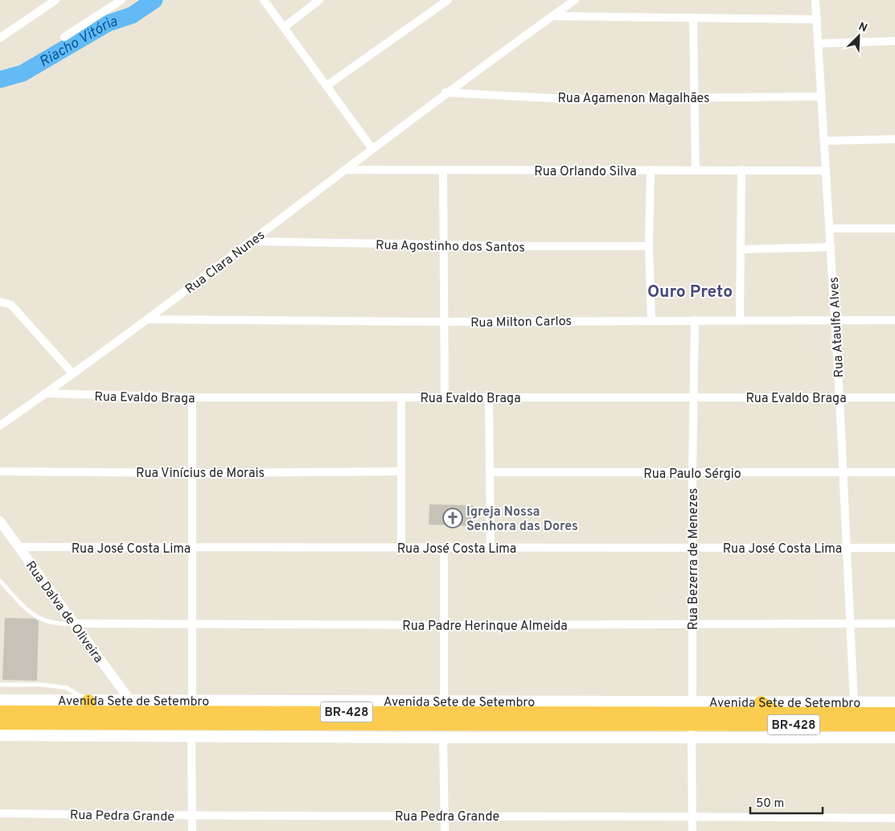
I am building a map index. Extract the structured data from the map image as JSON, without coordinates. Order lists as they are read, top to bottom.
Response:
{
  "streets": {
    "highway": ["Avenida Sete de Setembro", "BR-428"],
    "street": [
      "Rua Agamenon Magalhães",
      "Rua Orlando Silva",
      "Rua Agostinho dos Santos",
      "Rua Clara Nunes",
      "Rua Milton Carlos",
      "Rua Ataulfo Alves",
      "Rua Evaldo Braga",
      "Rua Vinícius de Morais",
      "Rua Paulo Sérgio",
      "Rua José Costa Lima",
      "Rua Bezerra de Menezes",
      "Rua Dalva de Oliveira",
      "Rua Padre Herinque Almeida",
      "Rua Pedra Grande"
    ]
  },
  "crossings": [
    ["Rua Agamenon Magalhães", "Rua Clara Nunes"],
    ["Rua Agamenon Magalhães", "Rua Ataulfo Alves"],
    ["Rua Orlando Silva", "Rua Clara Nunes"],
    ["Rua Orlando Silva", "Rua Ataulfo Alves"],
    ["Rua Agostinho dos Santos", "Rua Clara Nunes"],
    ["Rua Clara Nunes", "Rua Milton Carlos"],
    ["Rua Clara Nunes", "Rua Evaldo Braga"],
    ["Rua Milton Carlos", "Rua Ataulfo Alves"],
    ["Rua Milton Carlos", "Rua Bezerra de Menezes"],
    ["Rua Ataulfo Alves", "Rua Evaldo Braga"],
    ["Rua Ataulfo Alves", "Rua Paulo Sérgio"],
    ["Rua Ataulfo Alves", "Rua José Costa Lima"],
    ["Rua Ataulfo Alves", "Rua Padre Herinque Almeida"],
    ["Rua Ataulfo Alves", "Avenida Sete de Setembro"],
    ["Rua Evaldo Braga", "Rua Bezerra de Menezes"],
    ["Rua Paulo Sérgio", "Rua Bezerra de Menezes"],
    ["Rua José Costa Lima", "Rua Bezerra de Menezes"],
    ["Rua José Costa Lima", "Rua Dalva de Oliveira"],
    ["Rua Bezerra de Menezes", "Rua Padre Herinque Almeida"],
    ["Rua Bezerra de Menezes", "Avenida Sete de Setembro"],
    ["Rua Bezerra de Menezes", "Rua Pedra Grande"],
    ["Rua Dalva de Oliveira", "Rua Padre Herinque Almeida"],
    ["Rua Dalva de Oliveira", "Avenida Sete de Setembro"]
  ],
  "districts": ["Ouro Preto"],
  "water": ["Riacho Vitória"],
  "places": {
    "church": ["Igreja Nossa Senhora das Dores"]
  },
  "scale_bar": "50 m",
  "north": "top right"
}
